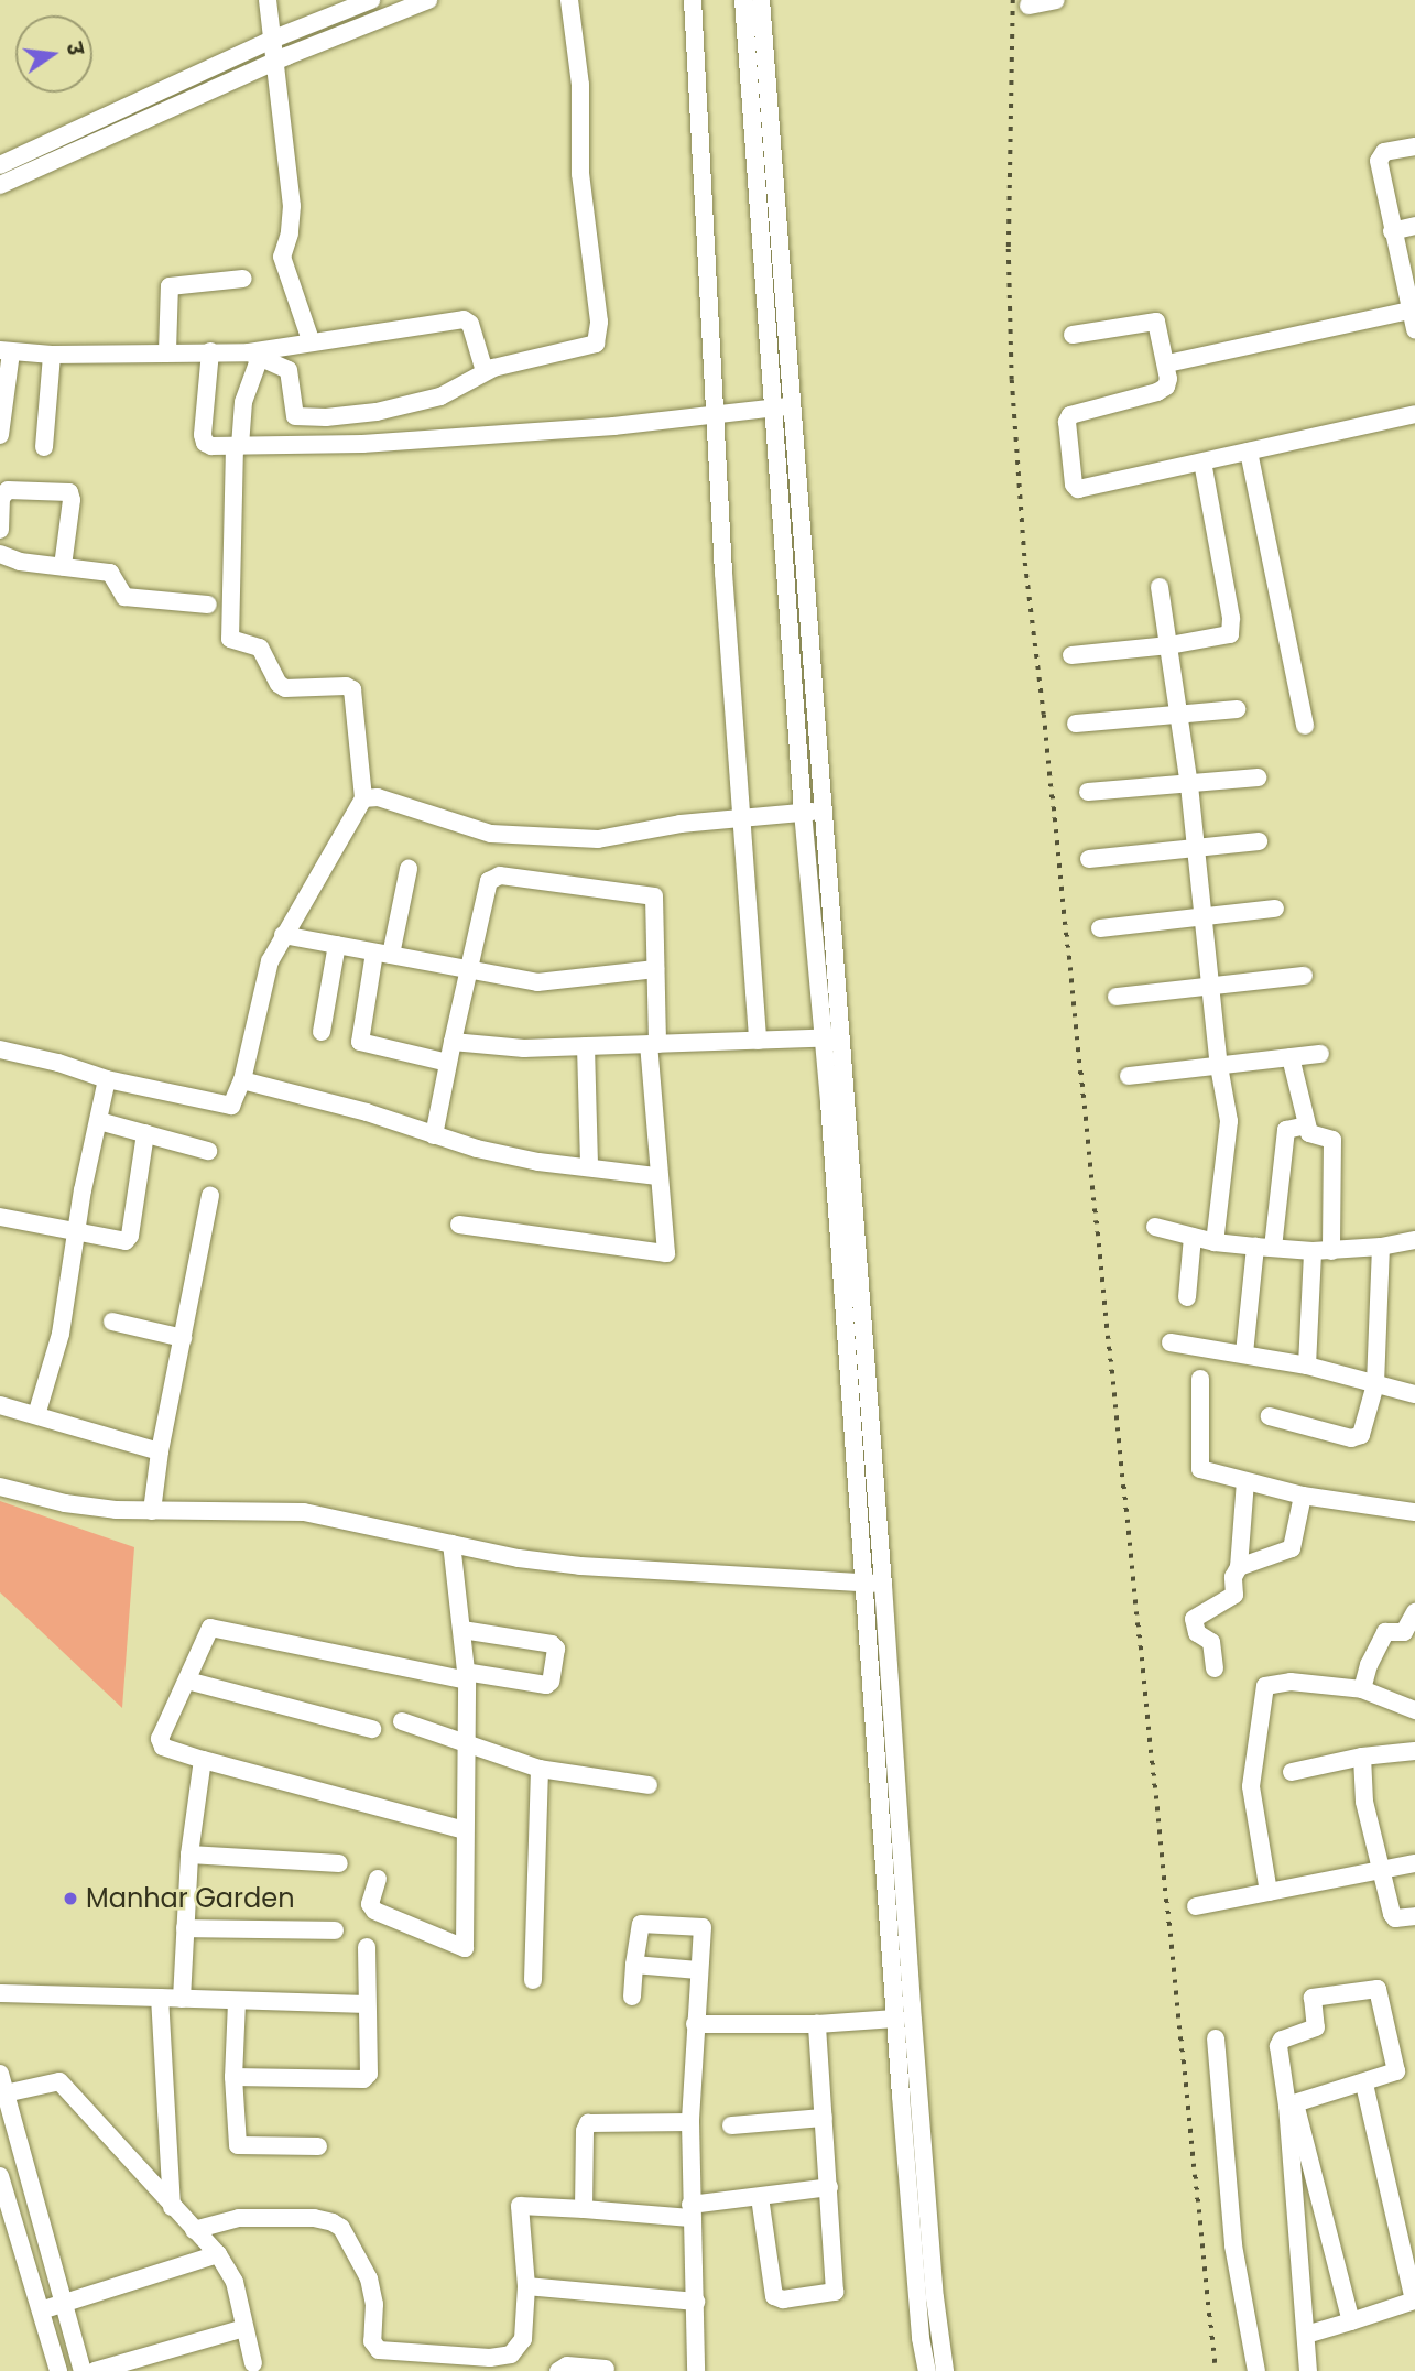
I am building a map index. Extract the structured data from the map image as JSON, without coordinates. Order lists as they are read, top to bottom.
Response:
{
  "places": ["Manhar Garden"],
  "north": "right"
}
